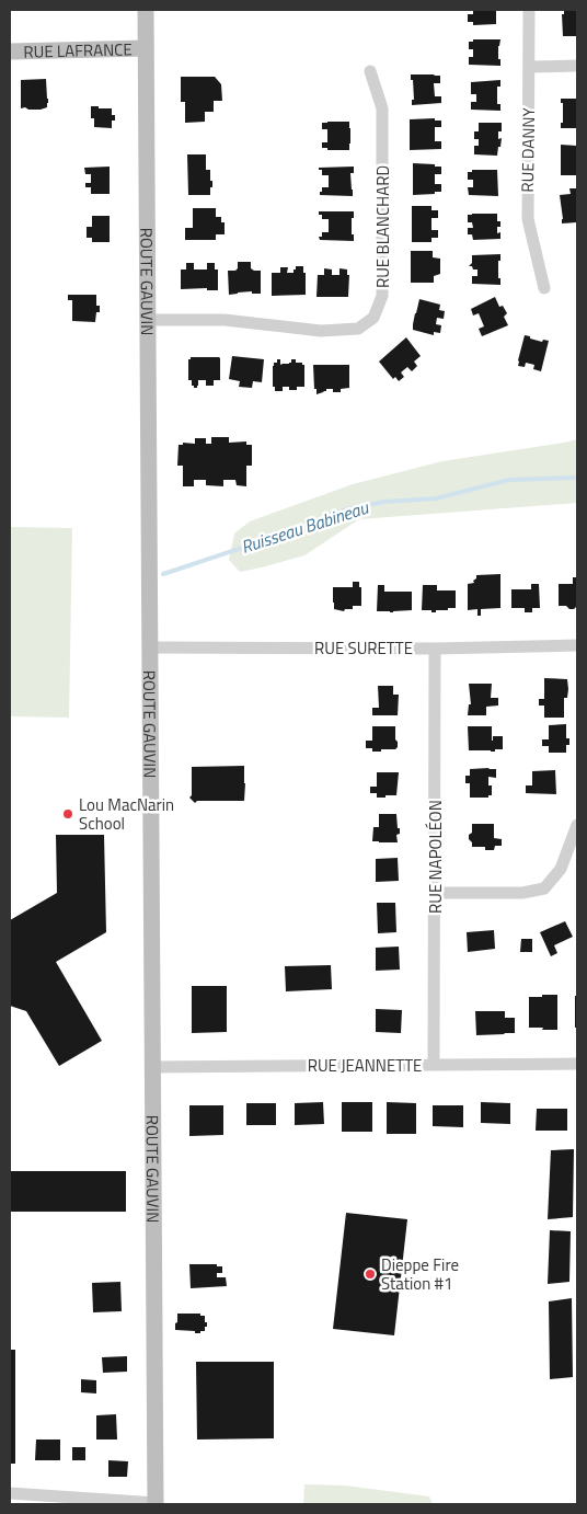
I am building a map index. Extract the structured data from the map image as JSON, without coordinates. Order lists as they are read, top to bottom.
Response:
{
  "streets": {
    "street": [
      "RUE LAFRANCE",
      "RUE DANNY",
      "RUE BLANCHARD",
      "ROUTE GAUVIN",
      "RUE SURETTE",
      "RUE NAPOLÉON",
      "RUE JEANNETTE"
    ]
  },
  "crossings": [
    ["RUE LAFRANCE", "ROUTE GAUVIN"],
    ["RUE BLANCHARD", "ROUTE GAUVIN"],
    ["ROUTE GAUVIN", "RUE SURETTE"],
    ["ROUTE GAUVIN", "RUE JEANNETTE"],
    ["RUE SURETTE", "RUE NAPOLÉON"],
    ["RUE NAPOLÉON", "RUE JEANNETTE"]
  ],
  "water": ["Ruisseau Babineau"],
  "places": ["Lou MacNarin School", "Dieppe Fire Station #1"]
}
